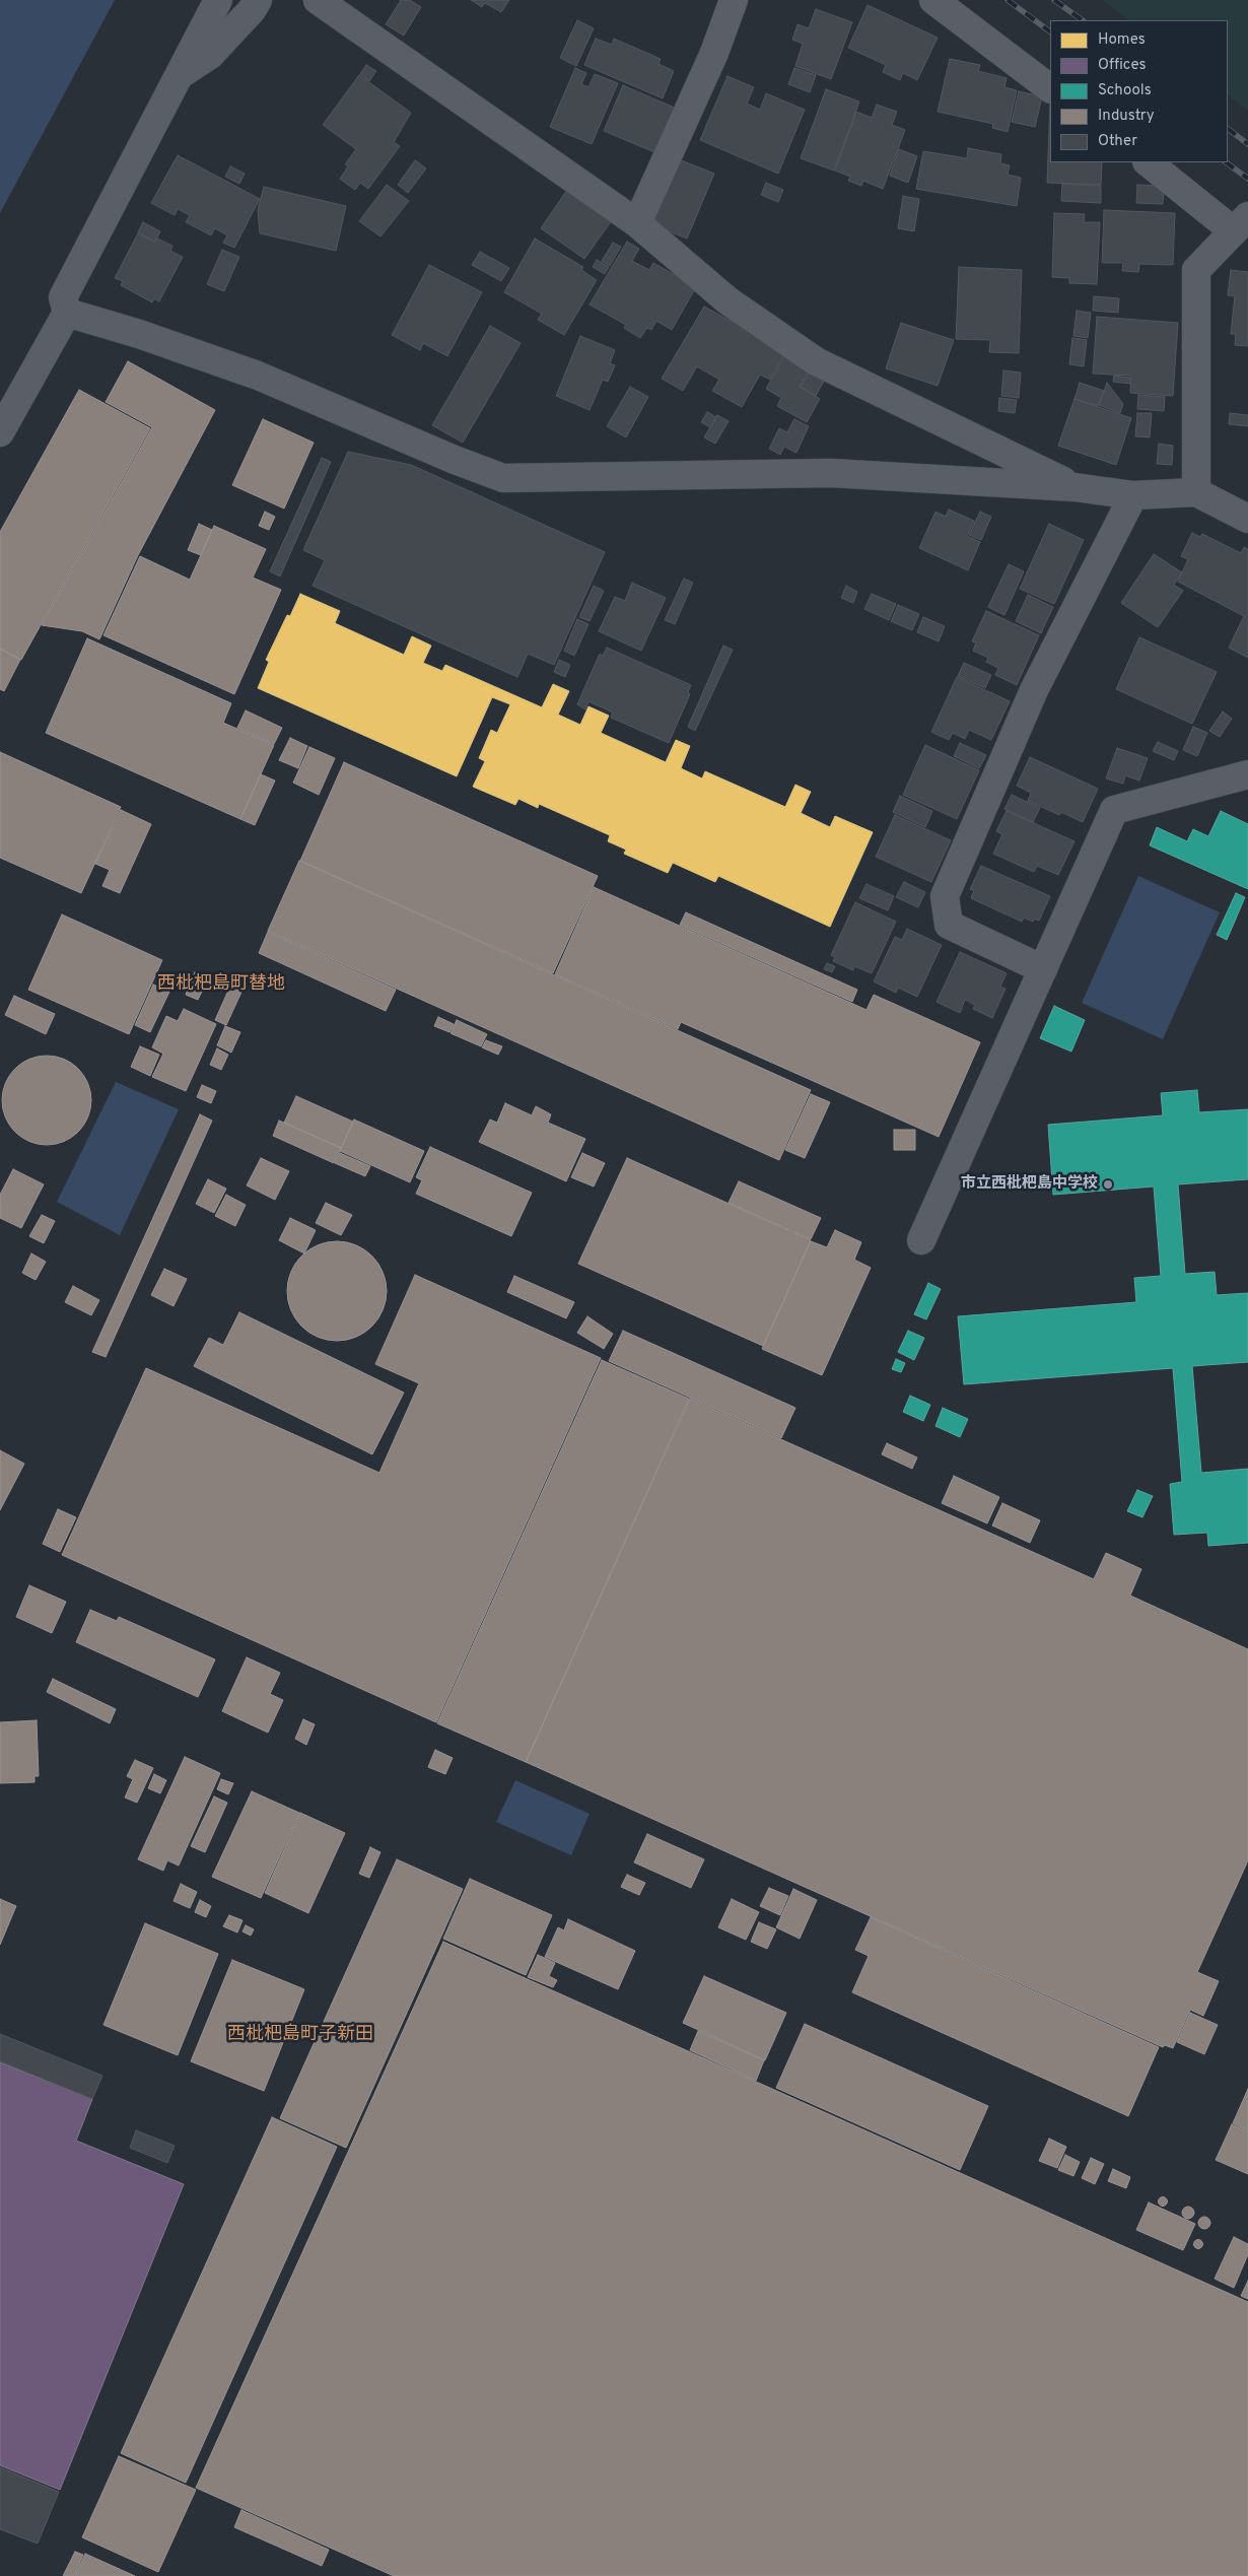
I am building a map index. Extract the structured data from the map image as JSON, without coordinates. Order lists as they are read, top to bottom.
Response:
{
  "districts": ["西枇杷島町替地", "西枇杷島町子新田"],
  "places": ["市立西枇杷島中学校"],
  "legend": [
    "Homes",
    "Offices",
    "Schools",
    "Industry",
    "Other"
  ]
}
